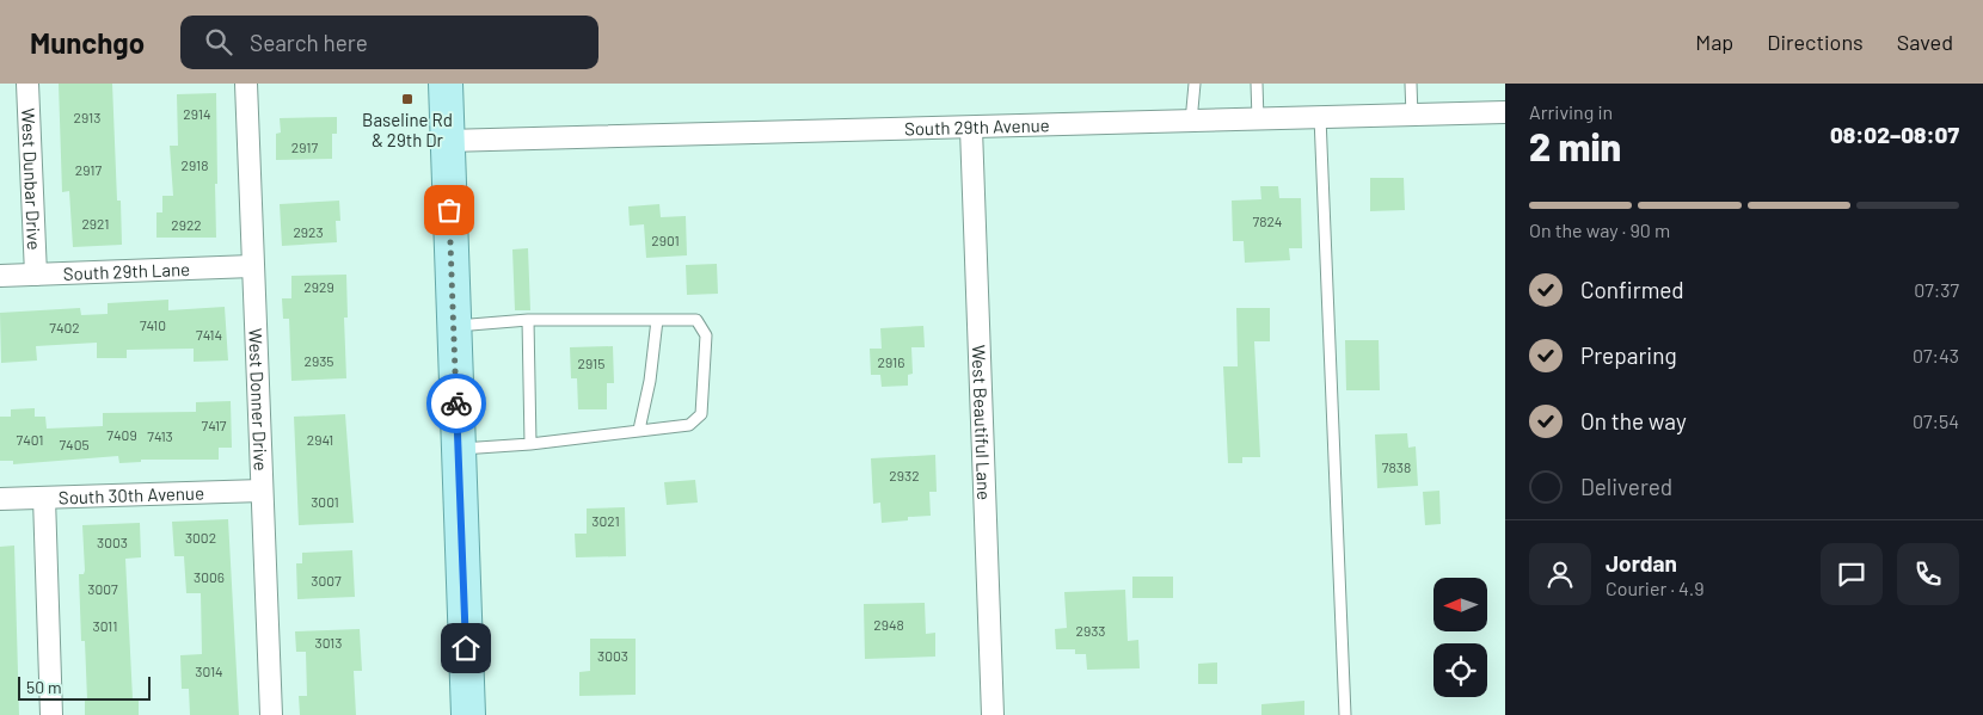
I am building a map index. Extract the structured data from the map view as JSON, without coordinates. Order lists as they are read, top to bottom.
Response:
{
  "streets": {
    "street": [
      "South 29th Avenue",
      "West Dunbar Drive",
      "South 29th Lane",
      "West Donner Drive",
      "West Beautiful Lane",
      "South 30th Avenue"
    ]
  },
  "crossings": [
    ["South 29th Avenue", "West Beautiful Lane"],
    ["West Dunbar Drive", "South 29th Lane"],
    ["South 29th Lane", "West Donner Drive"],
    ["West Donner Drive", "South 30th Avenue"]
  ],
  "places": {
    "transit": ["Baseline Rd & 29th Dr"]
  },
  "house_numbers": [
    "2914",
    "2913",
    "2917",
    "2918",
    "2917",
    "7824",
    "2921",
    "2922",
    "2923",
    "2901",
    "2929",
    "7410",
    "7402",
    "7414",
    "2935",
    "2916",
    "2915",
    "7417",
    "7409",
    "7413",
    "7401",
    "2941",
    "7405",
    "7838",
    "2932",
    "3001",
    "3021",
    "3002",
    "3003",
    "3006",
    "3007",
    "3007",
    "2948",
    "3011",
    "2933",
    "3013",
    "3003",
    "3014"
  ],
  "scale_bar": "50 m",
  "north": "left",
  "page": {
    "header": "Munchgo",
    "search": "Search here",
    "nav": ["Map", "Directions", "Saved"],
    "heading": ["2 min", "Arriving in", "08:02–08:07"],
    "panel": ["Jordan", "Courier · 4.9"],
    "bar": "On the way · 90 m",
    "list": [
      ["Confirmed", "07:37"],
      ["Preparing", "07:43"],
      ["On the way", "07:54"],
      "Delivered"
    ],
    "scale": "50 m"
  }
}
